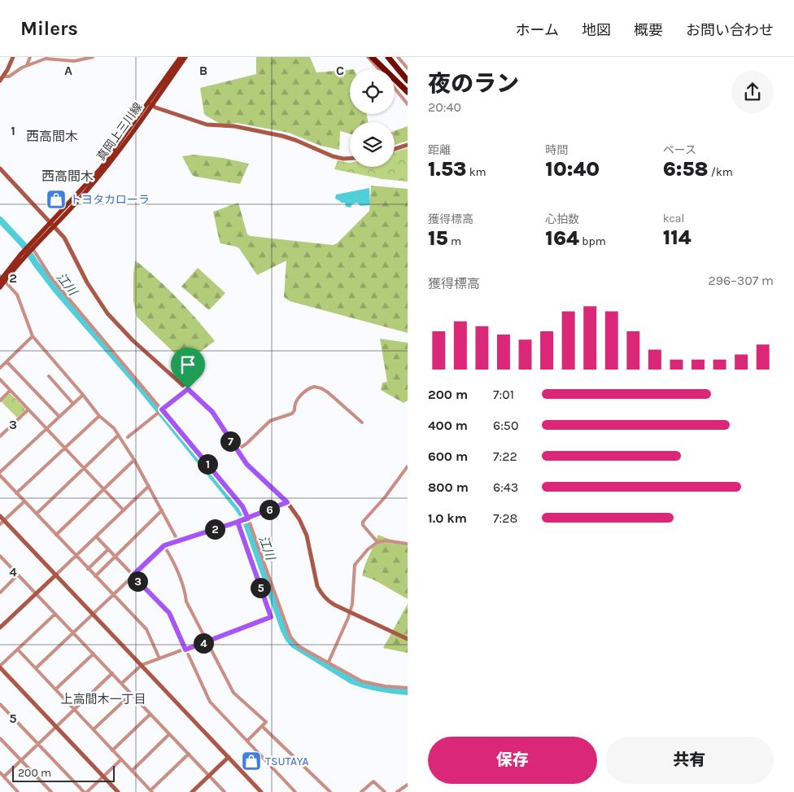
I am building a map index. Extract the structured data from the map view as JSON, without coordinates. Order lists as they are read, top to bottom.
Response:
{
  "streets": {
    "main road": ["真岡上三川線"]
  },
  "districts": ["西高間木", "西高間木", "上高間木一丁目"],
  "water": ["江川"],
  "places": {
    "shop": ["トヨタカローラ", "TSUTAYA"]
  },
  "scale_bar": "200 m",
  "page": {
    "header": "Milers",
    "nav": [
      "ホーム",
      "地図",
      "概要",
      "お問い合わせ"
    ],
    "heading": ["夜のラン", "20:40"],
    "stats": [
      ["距離", "1.53 km"],
      ["時間", "10:40"],
      ["ペース", "6:58 /km"],
      ["獲得標高", "15 m"],
      ["心拍数", "164 bpm"],
      ["kcal", "114"]
    ],
    "chart": ["獲得標高", "296–307 m"],
    "list": [
      {
        "name": "200 m",
        "note": "7:01"
      },
      {
        "name": "400 m",
        "note": "6:50"
      },
      {
        "name": "600 m",
        "note": "7:22"
      },
      {
        "name": "800 m",
        "note": "6:43"
      },
      {
        "name": "1.0 km",
        "note": "7:28"
      }
    ],
    "pins": [
      "7",
      "1",
      "6",
      "2",
      "3",
      "5",
      "4"
    ],
    "buttons": ["保存", "共有"],
    "scale": "200 m"
  },
  "grid": {
    "columns": ["A", "B", "C"],
    "rows": [
      "1",
      "2",
      "3",
      "4",
      "5"
    ]
  }
}
